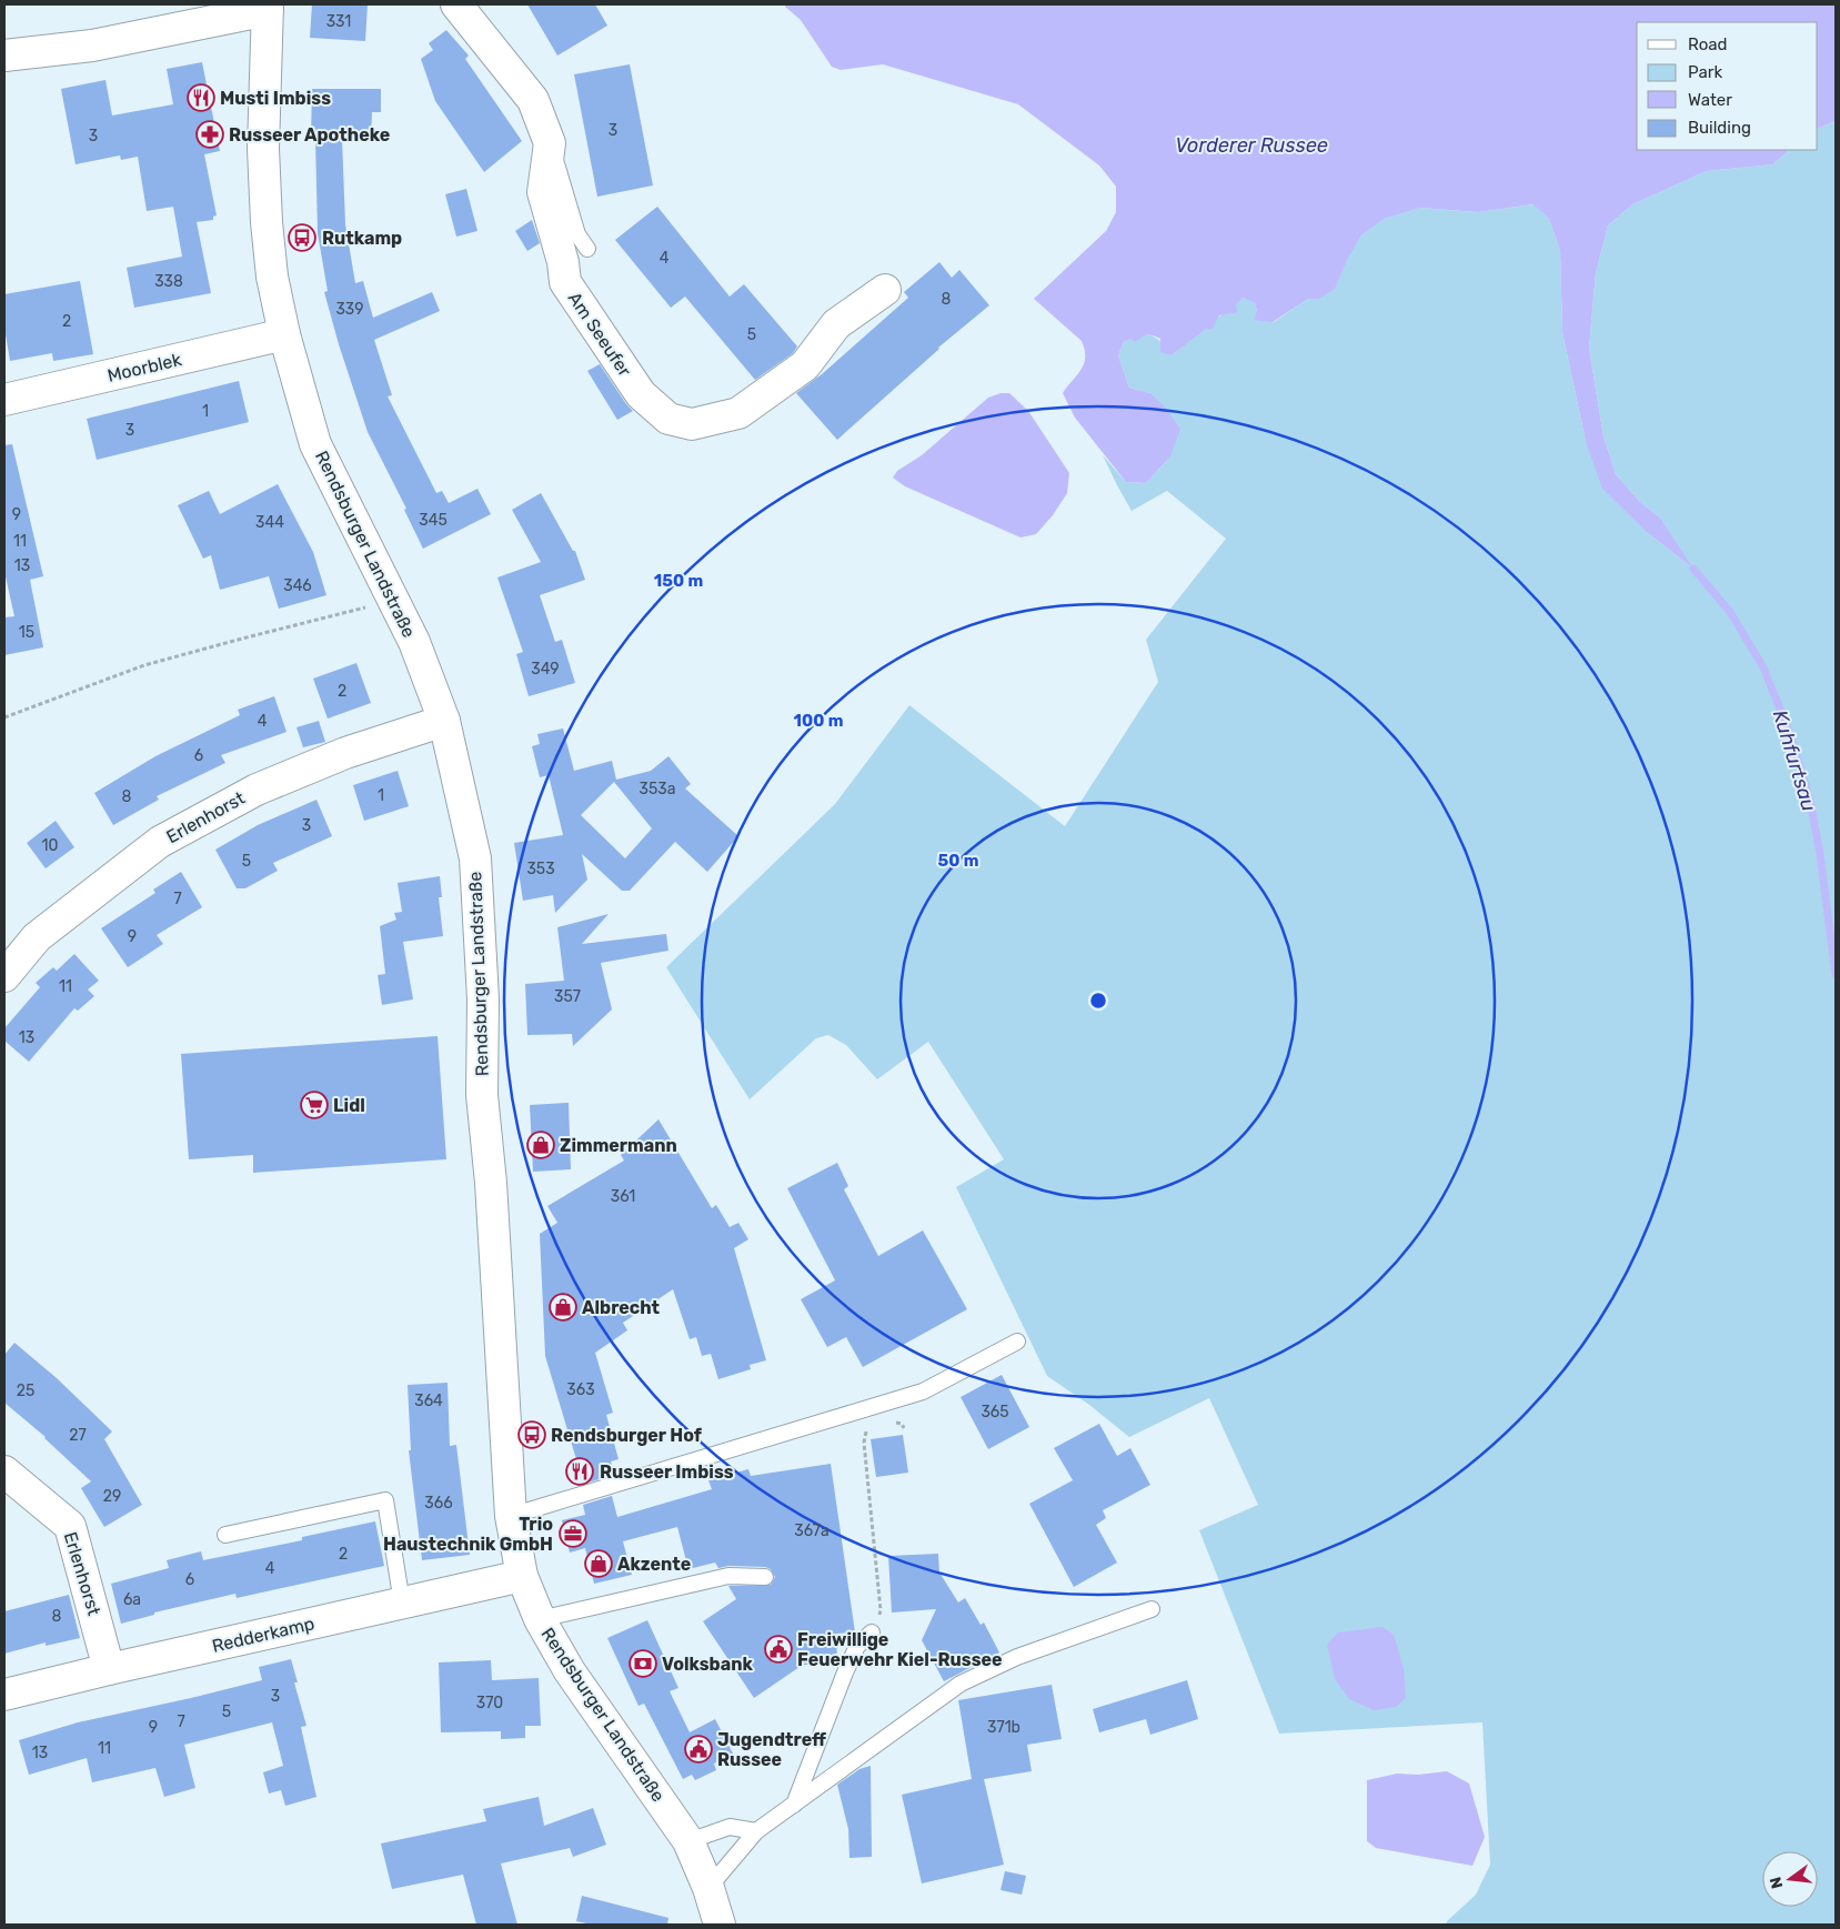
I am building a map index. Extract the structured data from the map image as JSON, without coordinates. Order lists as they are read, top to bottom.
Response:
{
  "streets": {
    "street": [
      "Am Seeufer",
      "Moorblek",
      "Rendsburger Landstraße",
      "Erlenhorst",
      "Redderkamp"
    ]
  },
  "crossings": [
    ["Moorblek", "Rendsburger Landstraße"],
    ["Rendsburger Landstraße", "Erlenhorst"],
    ["Rendsburger Landstraße", "Redderkamp"],
    ["Erlenhorst", "Redderkamp"]
  ],
  "water": ["Vorderer Russee", "Kuhfurtsau"],
  "places": {
    "restaurant": ["Musti Imbiss", "Russeer Imbiss"],
    "pharmacy": ["Russeer Apotheke"],
    "bus stop": ["Rutkamp", "Rendsburger Hof"],
    "supermarket": ["Lidl"],
    "shop": ["Zimmermann", "Albrecht", "Akzente"],
    "office": ["Trio Haustechnik GmbH"],
    "public building": ["Freiwillige Feuerwehr Kiel-Russee", "Jugendtreff Russee"],
    "bank": ["Volksbank"]
  },
  "house_numbers": [
    "331",
    "3",
    "3",
    "4",
    "338",
    "8",
    "339",
    "2",
    "5",
    "1",
    "3",
    "9",
    "345",
    "344",
    "11",
    "13",
    "346",
    "15",
    "349",
    "2",
    "4",
    "6",
    "353a",
    "1",
    "8",
    "3",
    "10",
    "5",
    "353",
    "7",
    "9",
    "11",
    "357",
    "13",
    "361",
    "363",
    "25",
    "364",
    "365",
    "27",
    "29",
    "366",
    "367a",
    "2",
    "4",
    "6",
    "6a",
    "8",
    "3",
    "370",
    "5",
    "7",
    "9",
    "371b",
    "11",
    "13"
  ],
  "legend": [
    "Road",
    "Park",
    "Water",
    "Building"
  ],
  "north": "left",
  "rings": ["150 m", "100 m", "50 m"]
}
